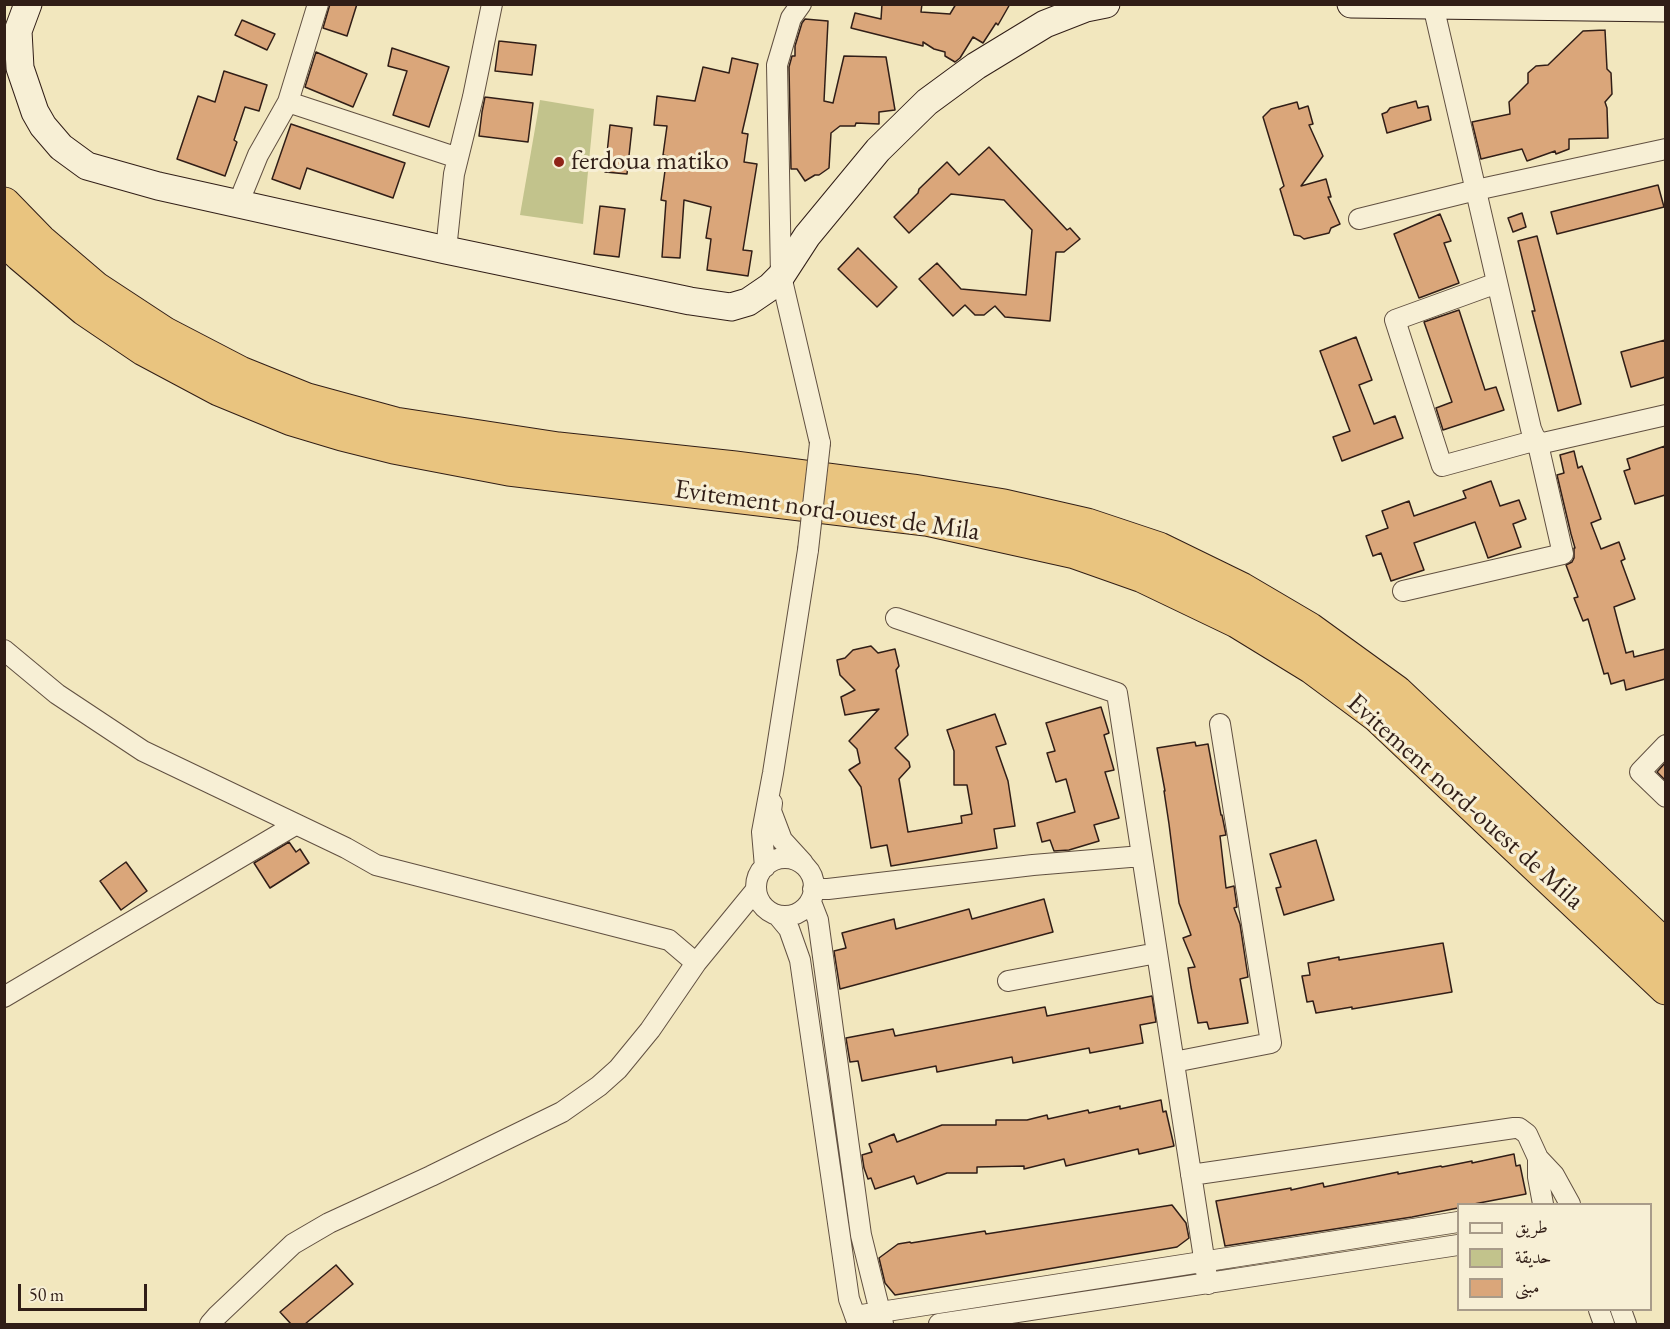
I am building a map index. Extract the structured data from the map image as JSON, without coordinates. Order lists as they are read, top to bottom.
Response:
{
  "streets": {
    "highway": ["Evitement nord-ouest de Mila"]
  },
  "places": ["ferdoua matiko"],
  "legend": ["طريق", "حديقة", "مبنى"],
  "scale_bar": "50 m"
}
